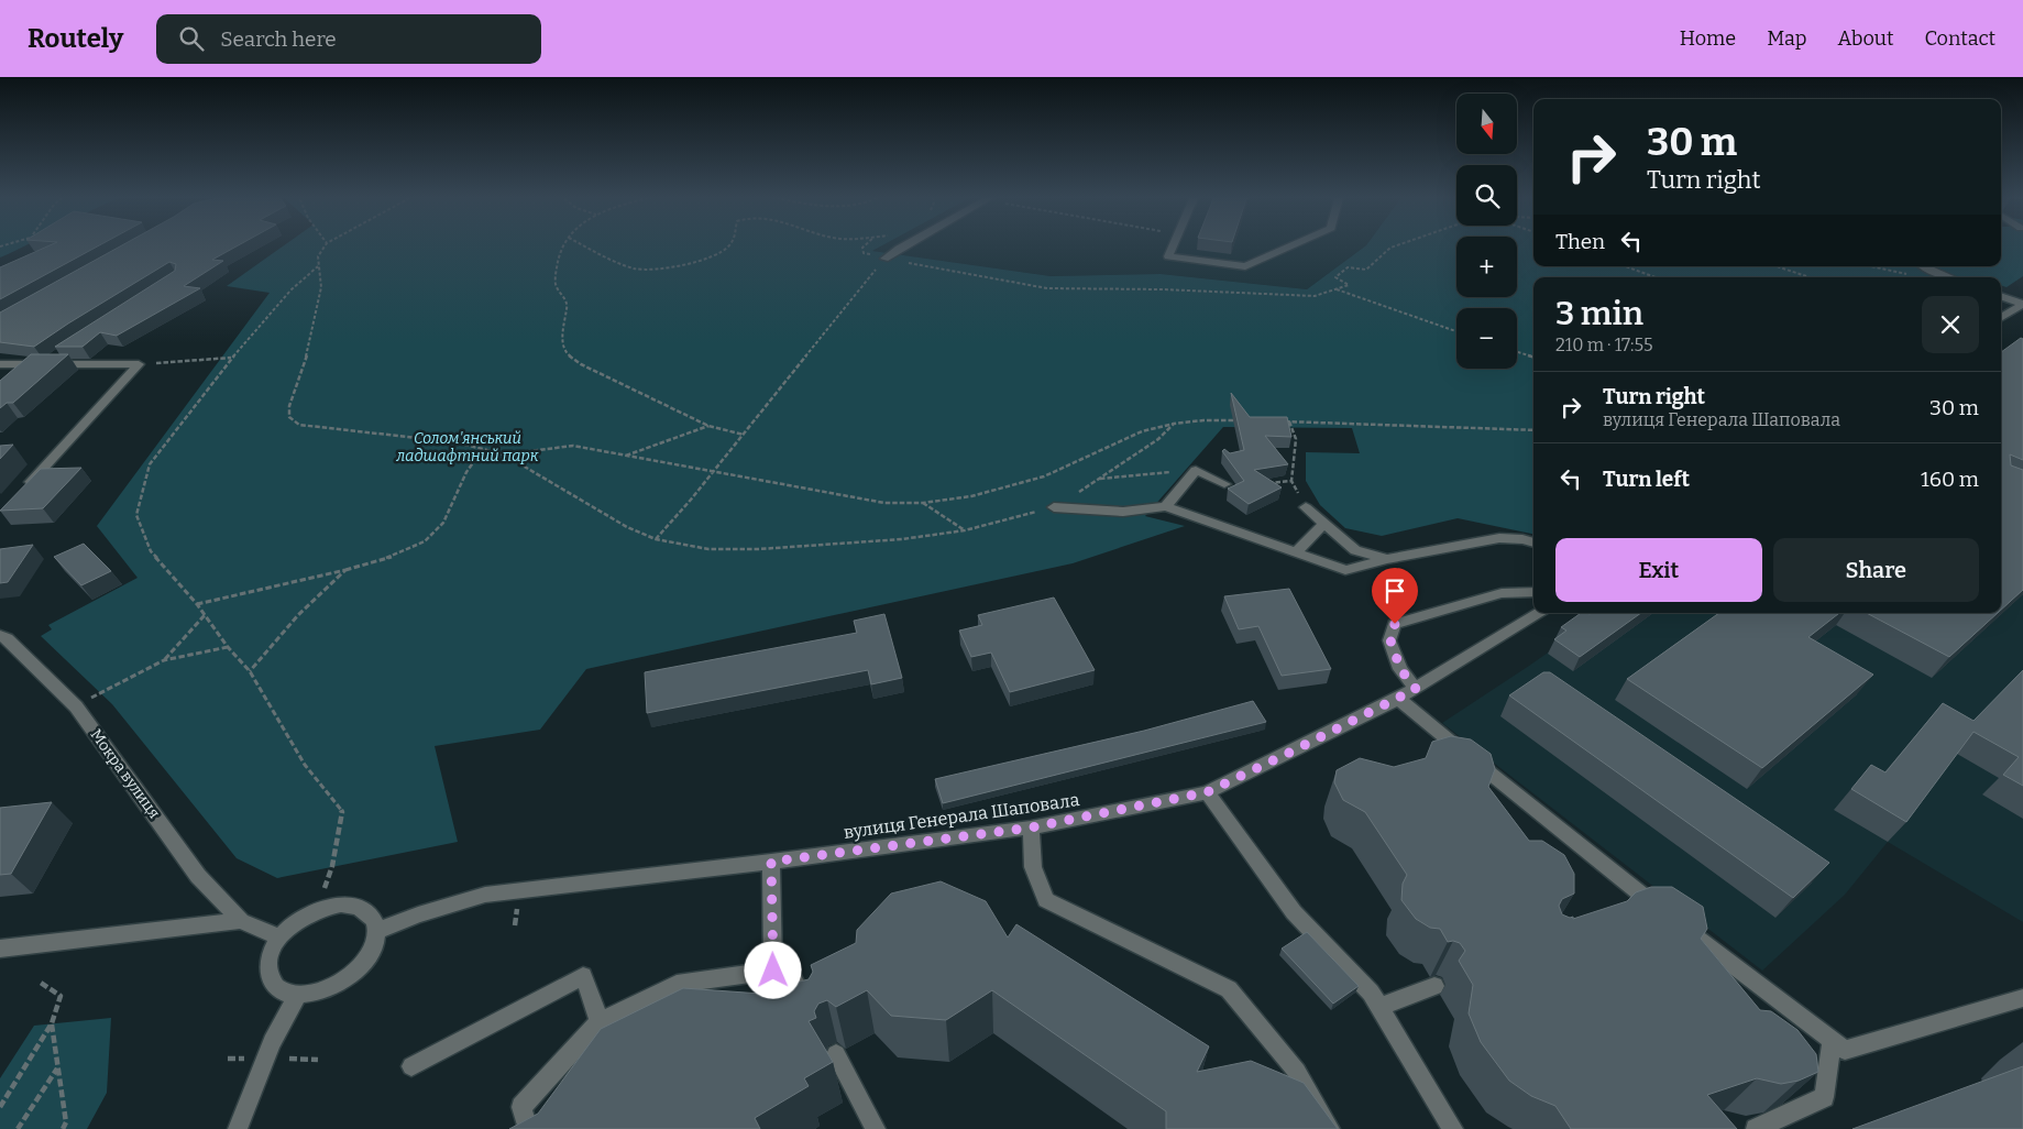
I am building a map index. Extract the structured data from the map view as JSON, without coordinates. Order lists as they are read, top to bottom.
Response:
{
  "streets": {
    "street": ["Мокра вулиця", "вулиця Генерала Шаповала"]
  },
  "parks": ["Солом'янський ладшафтний парк"],
  "north": "bottom",
  "page": {
    "header": "Routely",
    "search": "Search here",
    "nav": [
      "Home",
      "Map",
      "About",
      "Contact"
    ],
    "map_buttons": ["+", "−"],
    "turn": ["30 m", "Turn right"],
    "then": "Then",
    "heading": ["3 min", "210 m · 17:55"],
    "list": [
      {
        "name": "Turn right",
        "note": "вулиця Генерала Шаповала",
        "value": "30 m"
      },
      {
        "name": "Turn left",
        "value": "160 m"
      }
    ],
    "buttons": ["Exit", "Share"]
  }
}
